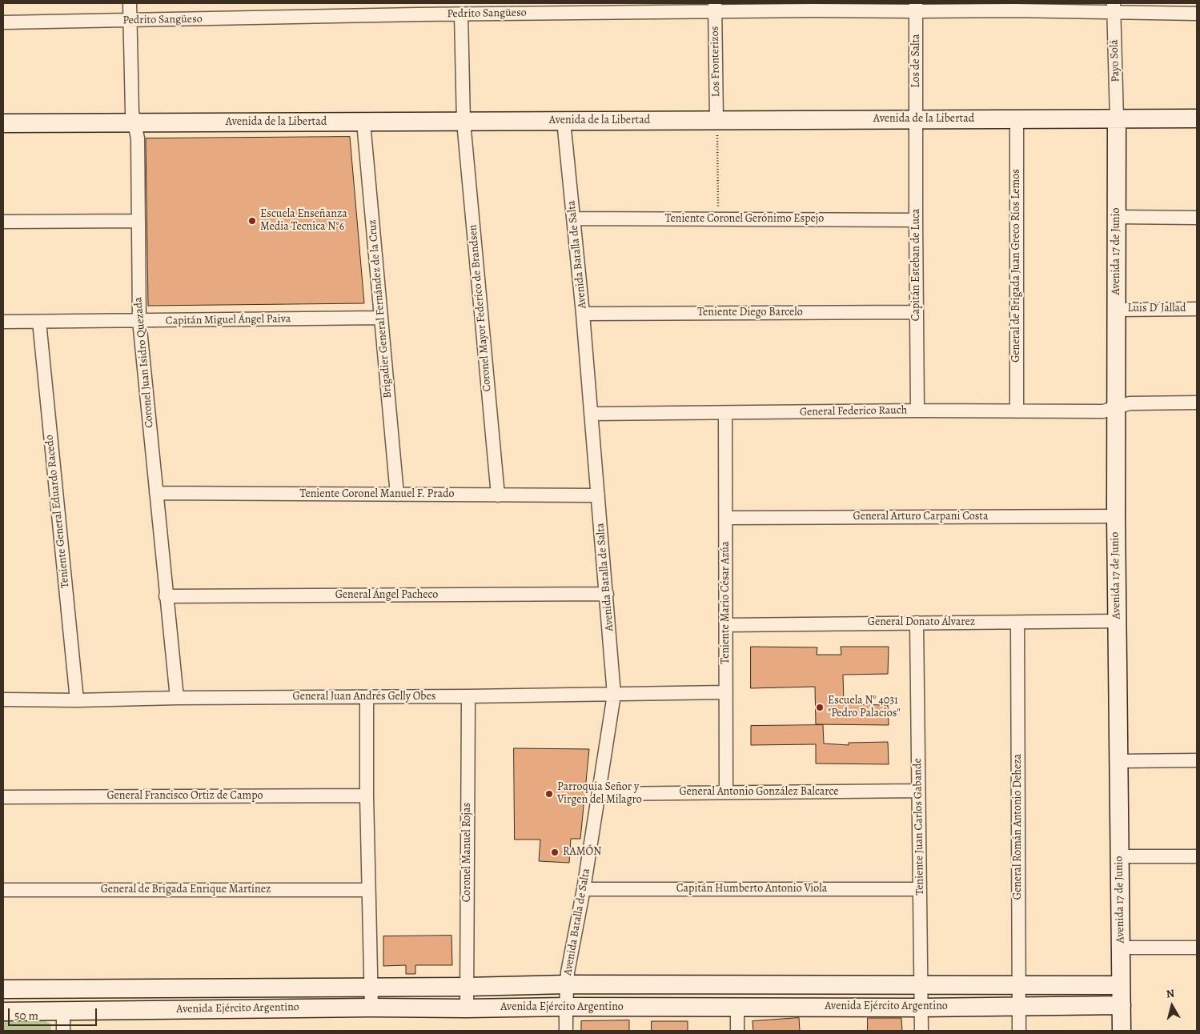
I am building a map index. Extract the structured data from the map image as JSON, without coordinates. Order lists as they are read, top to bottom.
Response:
{
  "streets": {
    "street": [
      "Pedrito Sangüeso",
      "Los de Salta",
      "Payo Solá",
      "Los Fronterizos",
      "Avenida de la Libertad",
      "Teniente Coronel Gerónimo Espejo",
      "Avenida 17 de Junio",
      "Avenida Batalla de Salta",
      "Capitán Esteban de Luca",
      "General de Brigada Juan Greco Ríos Lemos",
      "Coronel Mayor Federico de Brandsen",
      "Brigadier General Fernández de la Cruz",
      "Luis D' Jallad",
      "Teniente Diego Barcelo",
      "Capitán Miguel Ángel Paiva",
      "Coronel Juan Isidro Quezada",
      "General Federico Rauch",
      "Teniente Coronel Manuel F. Prado",
      "Teniente General Eduardo Racedo",
      "General Arturo Carpani Costa",
      "General Ángel Pacheco",
      "Teniente Mario César Azúa",
      "General Donato Álvarez",
      "General Juan Andrés Gelly Obes",
      "General Antonio González Balcarce",
      "General Francisco Ortiz de Campo",
      "Teniente Juan Carlos Gabande",
      "General Román Antonio Deheza",
      "Coronel Manuel Rojas",
      "Capitán Humberto Antonio Viola",
      "General de Brigada Enrique Martínez",
      "Avenida Ejército Argentino"
    ]
  },
  "crossings": [
    ["Pedrito Sangüeso", "Los de Salta"],
    ["Pedrito Sangüeso", "Payo Solá"],
    ["Pedrito Sangüeso", "Los Fronterizos"],
    ["Pedrito Sangüeso", "Coronel Mayor Federico de Brandsen"],
    ["Pedrito Sangüeso", "Coronel Juan Isidro Quezada"],
    ["Los de Salta", "Avenida de la Libertad"],
    ["Los de Salta", "Capitán Esteban de Luca"],
    ["Payo Solá", "Avenida de la Libertad"],
    ["Payo Solá", "Avenida 17 de Junio"],
    ["Los Fronterizos", "Avenida de la Libertad"],
    ["Avenida de la Libertad", "Avenida 17 de Junio"],
    ["Avenida de la Libertad", "Avenida Batalla de Salta"],
    ["Avenida de la Libertad", "Capitán Esteban de Luca"],
    ["Avenida de la Libertad", "General de Brigada Juan Greco Ríos Lemos"],
    ["Avenida de la Libertad", "Coronel Mayor Federico de Brandsen"],
    ["Avenida de la Libertad", "Brigadier General Fernández de la Cruz"],
    ["Avenida de la Libertad", "Coronel Juan Isidro Quezada"],
    ["Teniente Coronel Gerónimo Espejo", "Avenida Batalla de Salta"],
    ["Teniente Coronel Gerónimo Espejo", "Capitán Esteban de Luca"],
    ["Avenida 17 de Junio", "Luis D' Jallad"],
    ["Avenida 17 de Junio", "General Federico Rauch"],
    ["Avenida 17 de Junio", "General Arturo Carpani Costa"],
    ["Avenida 17 de Junio", "General Donato Álvarez"],
    ["Avenida 17 de Junio", "Avenida Ejército Argentino"],
    ["Avenida Batalla de Salta", "Teniente Diego Barcelo"],
    ["Avenida Batalla de Salta", "General Federico Rauch"],
    ["Avenida Batalla de Salta", "Teniente Coronel Manuel F. Prado"],
    ["Avenida Batalla de Salta", "General Ángel Pacheco"],
    ["Avenida Batalla de Salta", "General Juan Andrés Gelly Obes"],
    ["Avenida Batalla de Salta", "General Antonio González Balcarce"],
    ["Avenida Batalla de Salta", "Capitán Humberto Antonio Viola"],
    ["Avenida Batalla de Salta", "Avenida Ejército Argentino"],
    ["Capitán Esteban de Luca", "Teniente Diego Barcelo"],
    ["Capitán Esteban de Luca", "General Federico Rauch"],
    ["General de Brigada Juan Greco Ríos Lemos", "General Federico Rauch"],
    ["Coronel Mayor Federico de Brandsen", "Teniente Coronel Manuel F. Prado"],
    ["Brigadier General Fernández de la Cruz", "Capitán Miguel Ángel Paiva"],
    ["Brigadier General Fernández de la Cruz", "Teniente Coronel Manuel F. Prado"],
    ["Capitán Miguel Ángel Paiva", "Coronel Juan Isidro Quezada"],
    ["Capitán Miguel Ángel Paiva", "Teniente General Eduardo Racedo"],
    ["Coronel Juan Isidro Quezada", "Teniente Coronel Manuel F. Prado"],
    ["Coronel Juan Isidro Quezada", "General Ángel Pacheco"],
    ["Coronel Juan Isidro Quezada", "General Juan Andrés Gelly Obes"],
    ["General Federico Rauch", "Teniente Mario César Azúa"],
    ["Teniente General Eduardo Racedo", "General Juan Andrés Gelly Obes"],
    ["General Arturo Carpani Costa", "Teniente Mario César Azúa"],
    ["Teniente Mario César Azúa", "General Donato Álvarez"],
    ["Teniente Mario César Azúa", "General Juan Andrés Gelly Obes"],
    ["Teniente Mario César Azúa", "General Antonio González Balcarce"],
    ["General Donato Álvarez", "Teniente Juan Carlos Gabande"],
    ["General Donato Álvarez", "General Román Antonio Deheza"],
    ["General Juan Andrés Gelly Obes", "Coronel Manuel Rojas"],
    ["General Antonio González Balcarce", "Teniente Juan Carlos Gabande"],
    ["Teniente Juan Carlos Gabande", "Capitán Humberto Antonio Viola"],
    ["Teniente Juan Carlos Gabande", "Avenida Ejército Argentino"],
    ["General Román Antonio Deheza", "Avenida Ejército Argentino"],
    ["Coronel Manuel Rojas", "Avenida Ejército Argentino"]
  ],
  "places": [
    "Escuela Enseñanza Media Tecnica N°6",
    "Escuela N° 4031 \"Pedro Palacios\"",
    "Parroquia Señor y Virgen del Milagro",
    "RAMÓN"
  ],
  "scale_bar": "50 m",
  "north": "top"
}
